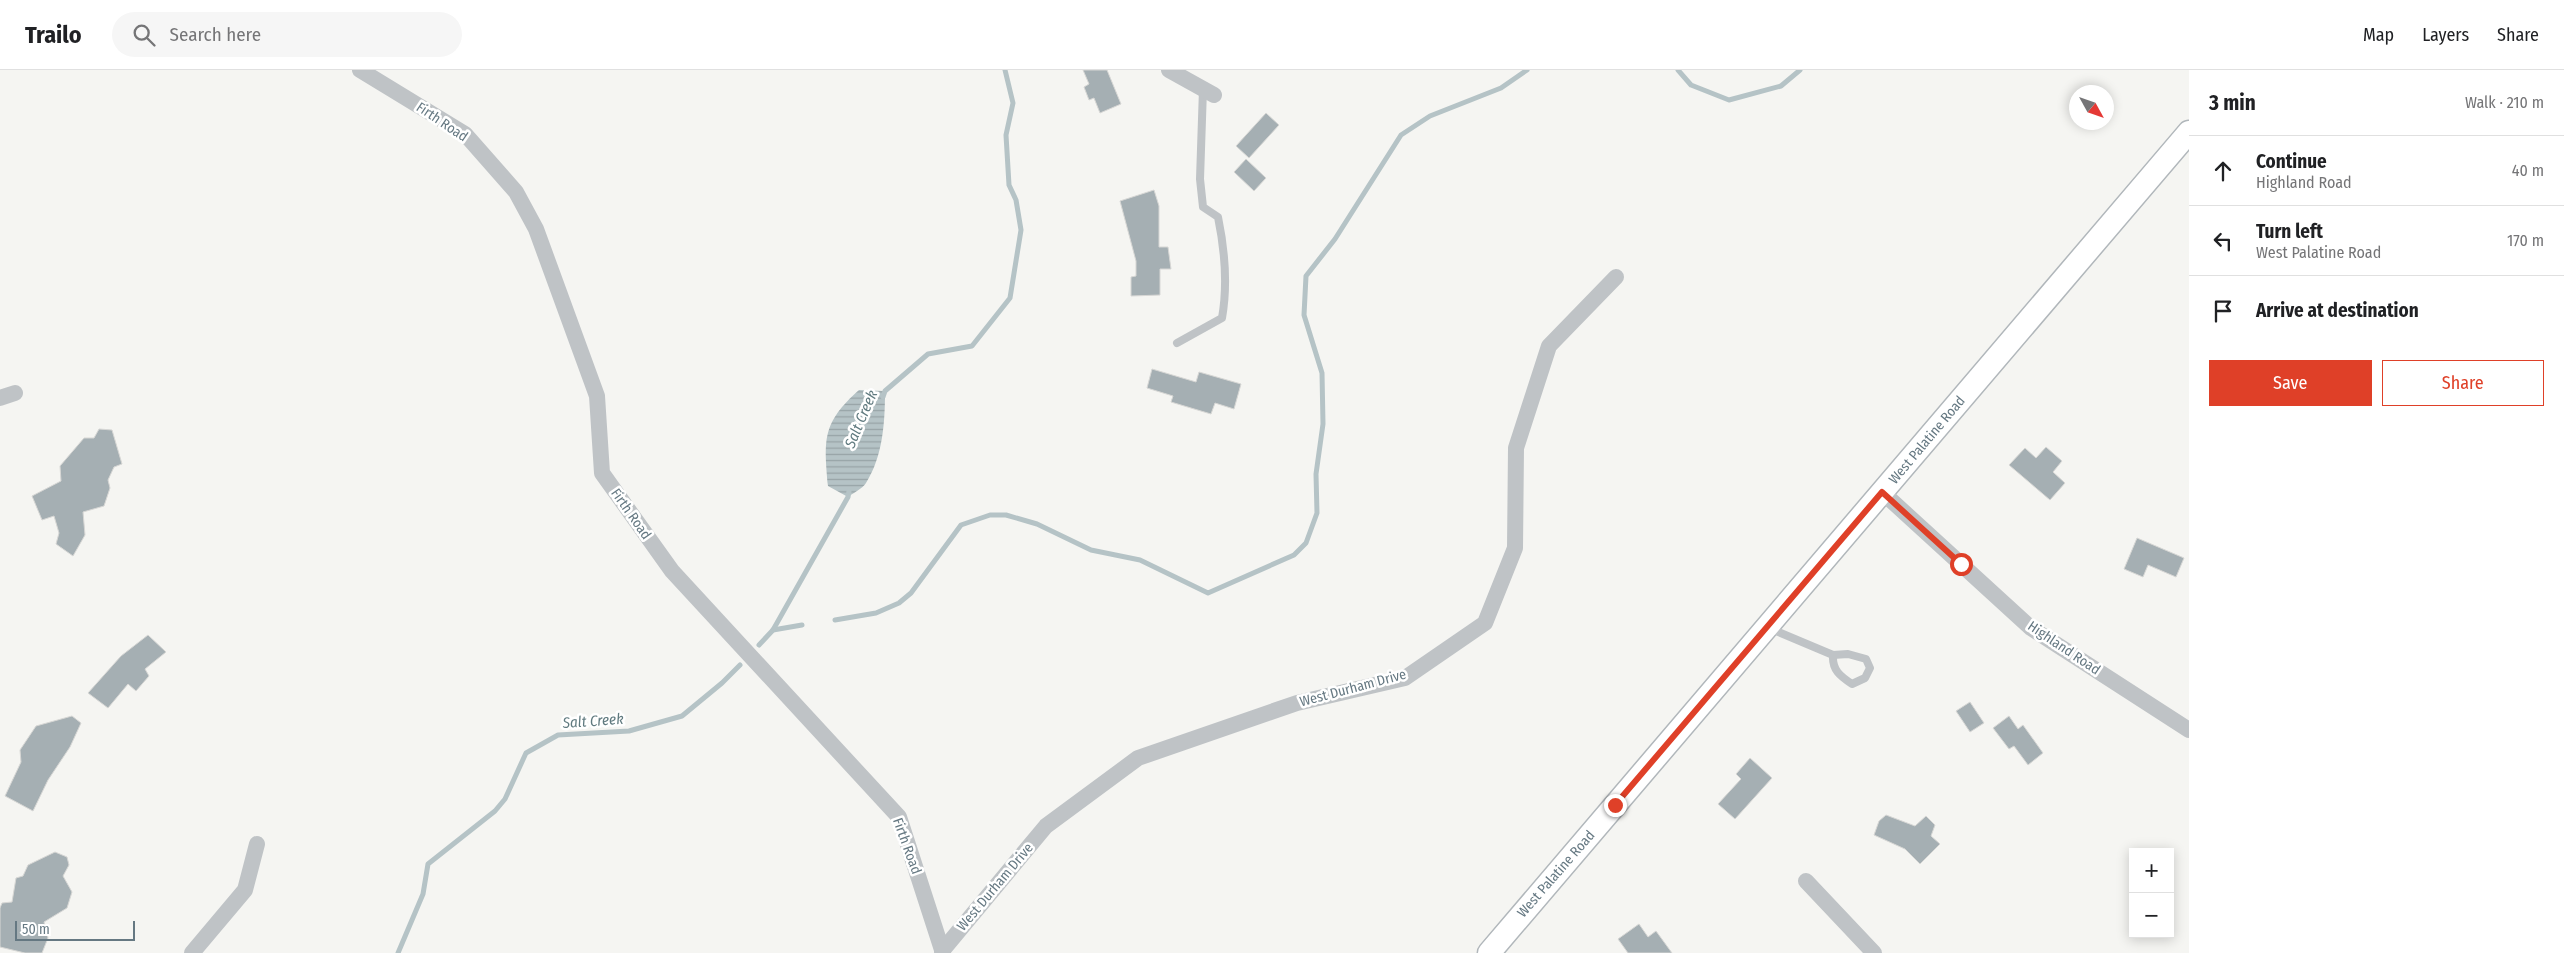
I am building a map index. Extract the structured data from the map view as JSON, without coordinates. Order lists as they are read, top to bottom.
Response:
{
  "streets": {
    "main road": ["West Palatine Road"],
    "street": ["Firth Road", "Highland Road", "West Durham Drive"]
  },
  "crossings": [
    ["Firth Road", "West Durham Drive"],
    ["West Palatine Road", "Highland Road"]
  ],
  "water": ["Salt Creek"],
  "scale_bar": "50 m",
  "north": "bottom right",
  "page": {
    "header": "Trailo",
    "search": "Search here",
    "nav": ["Map", "Layers", "Share"],
    "heading": ["3 min", "Walk · 210 m"],
    "list": [
      ["Continue", "Highland Road", "40 m"],
      ["Turn left", "West Palatine Road", "170 m"],
      "Arrive at destination"
    ],
    "buttons": ["Save", "Share"],
    "map_buttons": ["+", "−"],
    "scale": "50 m"
  }
}
